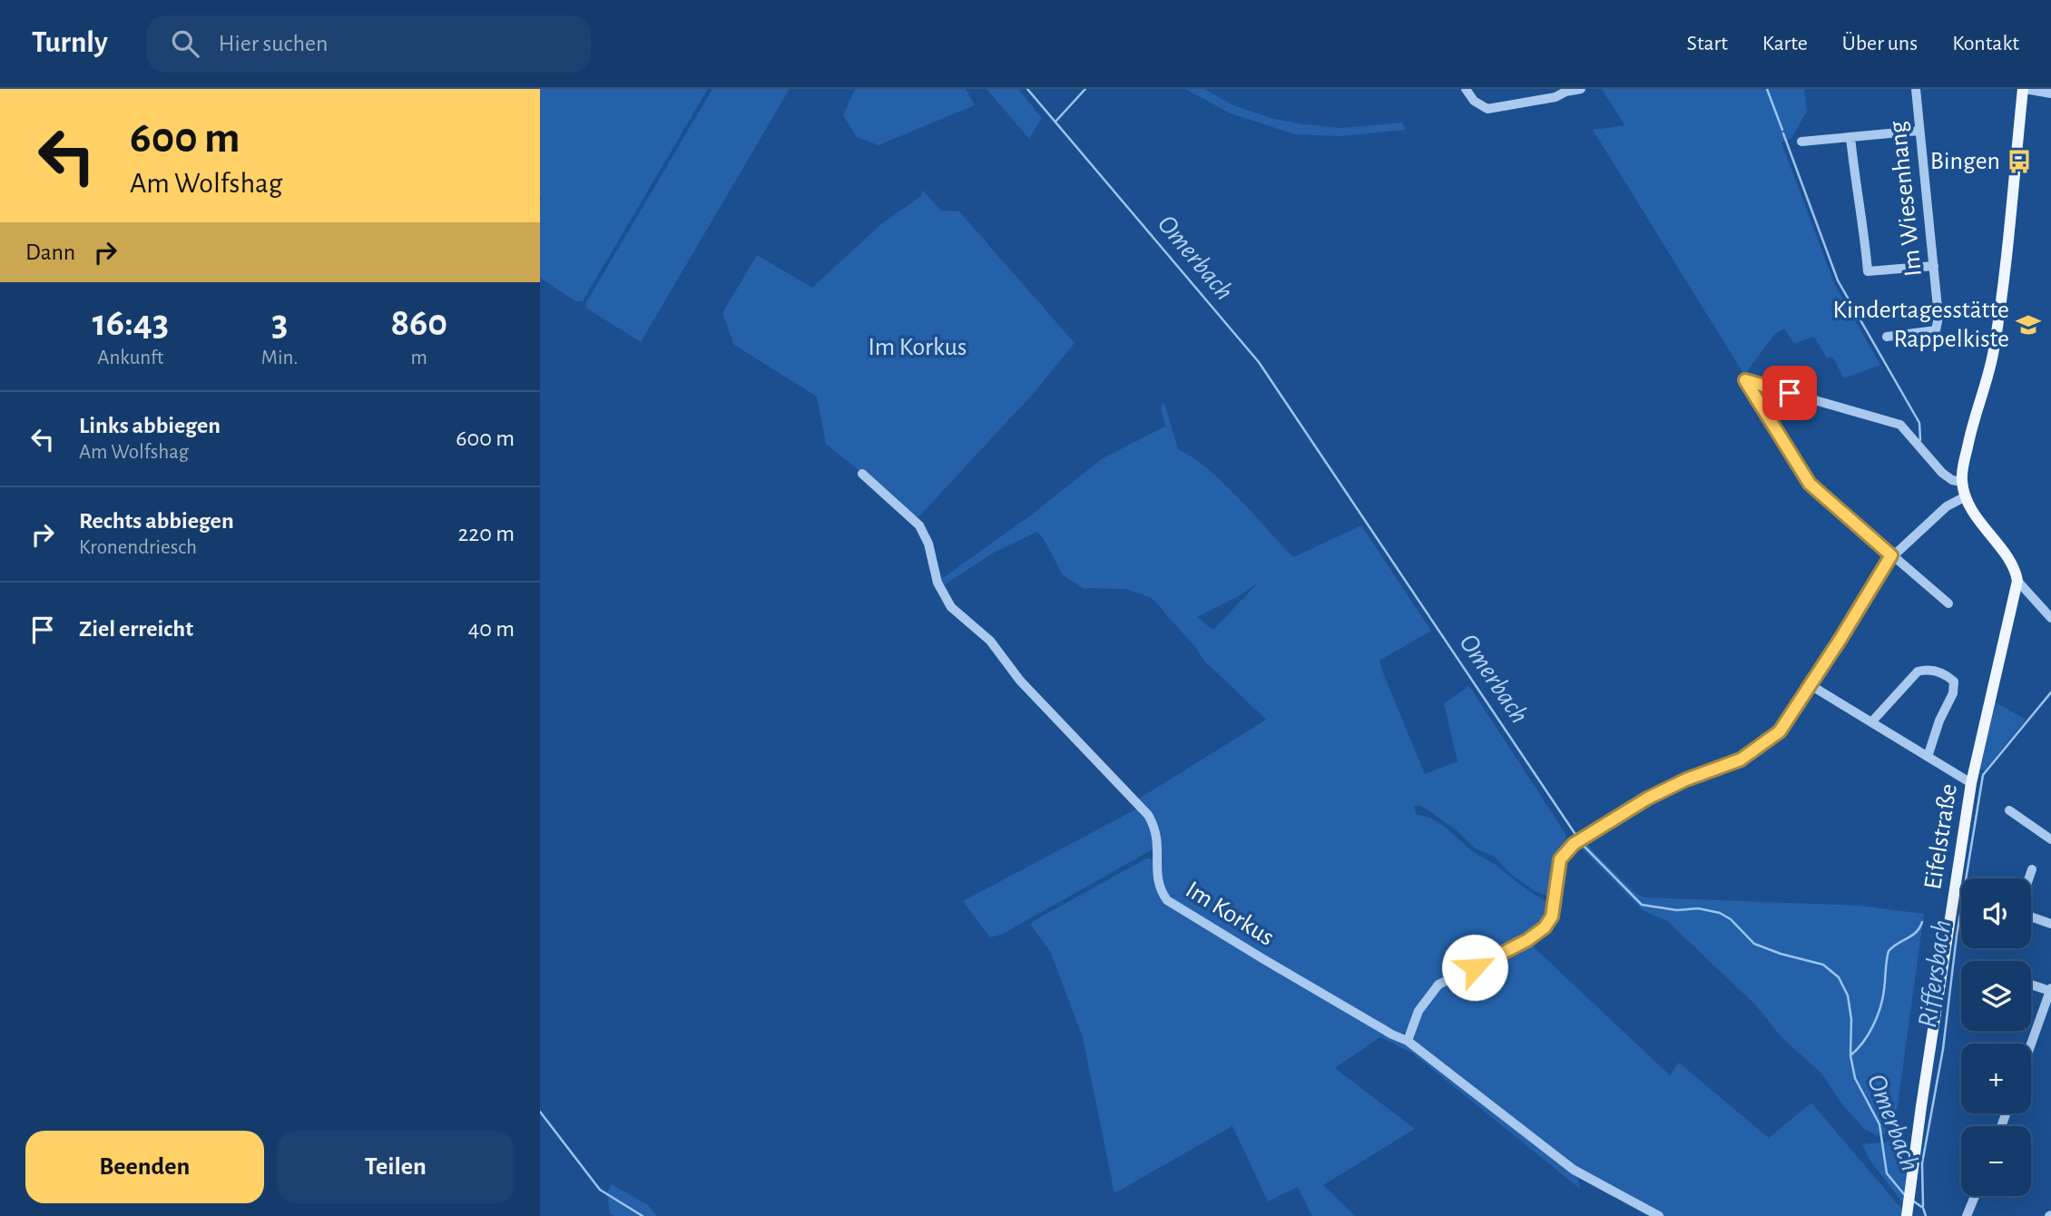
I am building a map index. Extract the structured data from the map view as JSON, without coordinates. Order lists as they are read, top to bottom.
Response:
{
  "streets": {
    "main road": ["Eifelstraße"],
    "street": ["Im Wiesenhang", "Im Korkus"]
  },
  "water": ["Omerbach", "Riffersbach"],
  "parks": ["Im Korkus"],
  "places": {
    "bus stop": ["Bingen"],
    "school or university": ["Kindertagesstätte Rappelkiste"]
  },
  "page": {
    "header": "Turnly",
    "search": "Hier suchen",
    "nav": [
      "Start",
      "Karte",
      "Über uns",
      "Kontakt"
    ],
    "turn": ["600 m", "Am Wolfshag"],
    "then": "Dann",
    "eta": [
      "16:43",
      "Ankunft",
      "3",
      "Min.",
      "860",
      "m"
    ],
    "list": [
      {
        "name": "Links abbiegen",
        "note": "Am Wolfshag",
        "value": "600 m"
      },
      {
        "name": "Rechts abbiegen",
        "note": "Kronendriesch",
        "value": "220 m"
      },
      {
        "name": "Ziel erreicht",
        "value": "40 m"
      }
    ],
    "map_buttons": ["+", "−"],
    "buttons": ["Beenden", "Teilen"]
  }
}
